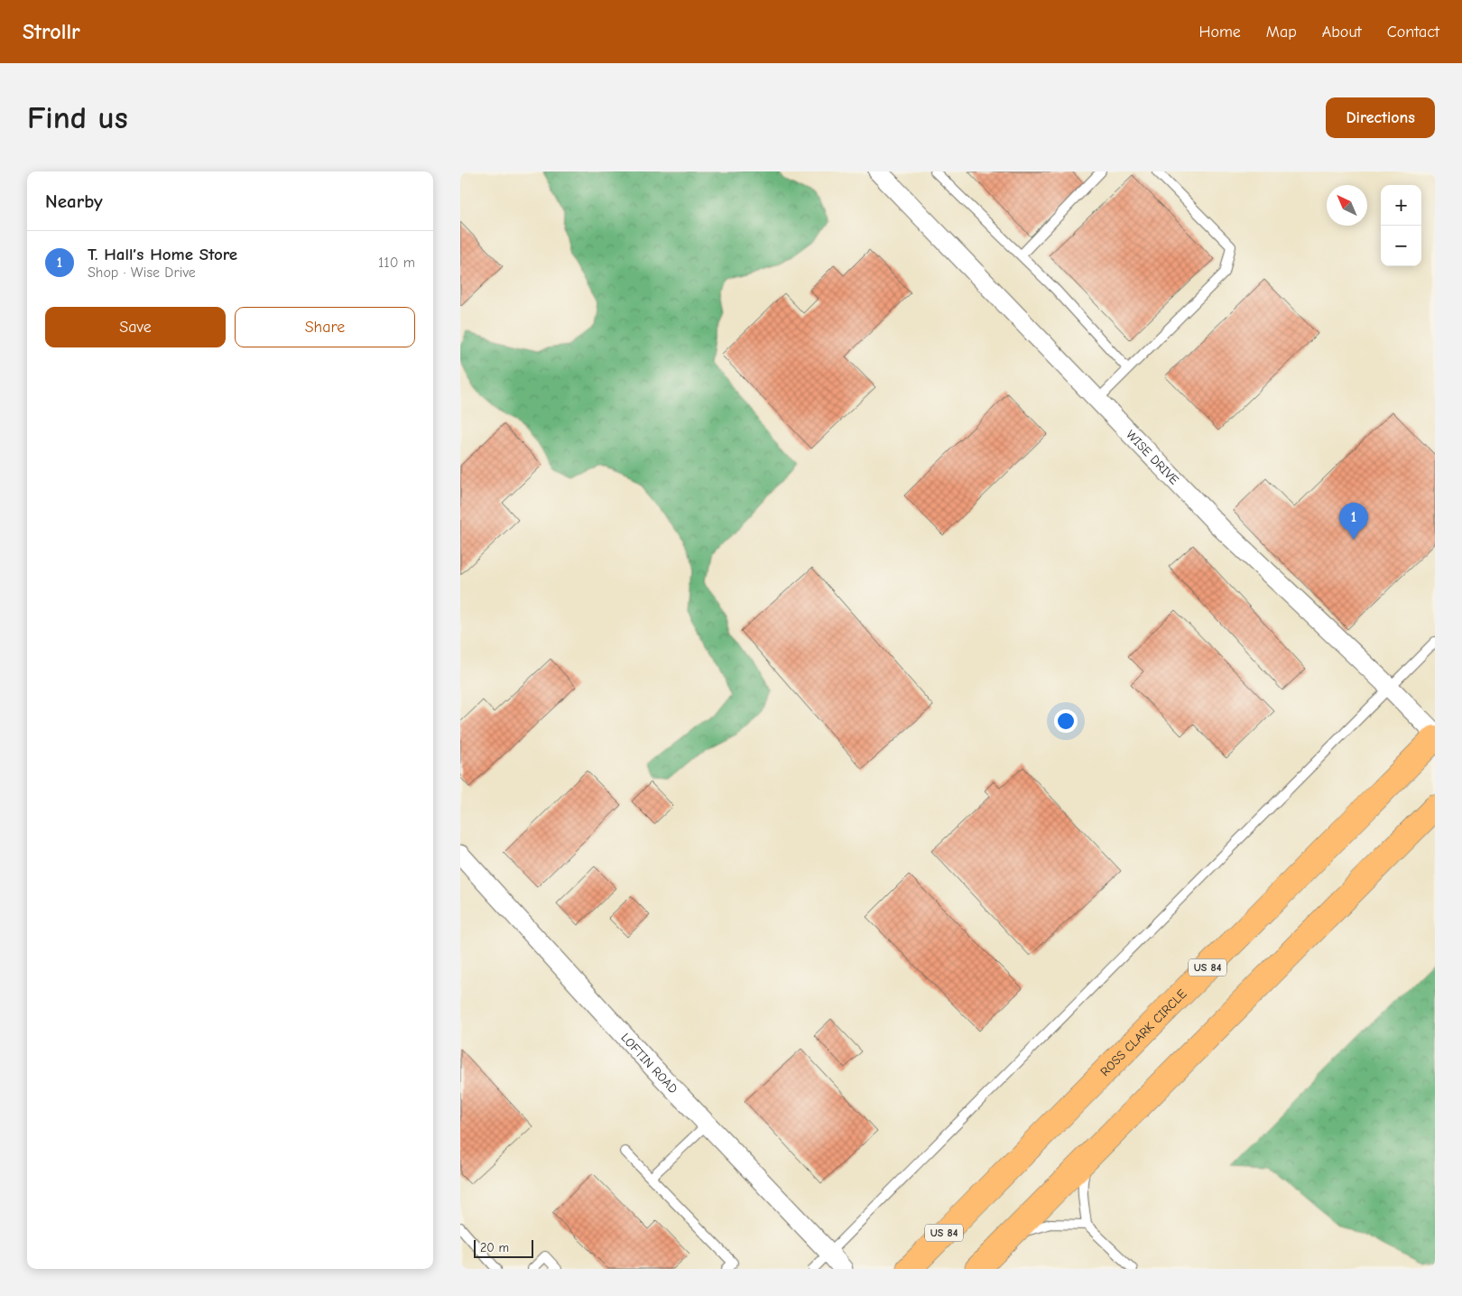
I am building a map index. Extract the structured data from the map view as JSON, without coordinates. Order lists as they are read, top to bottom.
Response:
{
  "streets": {
    "highway": ["US 84", "ROSS CLARK CIRCLE"],
    "street": ["WISE DRIVE", "LOFTIN ROAD"]
  },
  "scale_bar": "20 m",
  "north": "top left",
  "page": {
    "header": "Strollr",
    "nav": [
      "Home",
      "Map",
      "About",
      "Contact"
    ],
    "buttons": [
      "Directions",
      ["Save", "Share"]
    ],
    "title": "Find us",
    "heading": "Nearby",
    "map_buttons": ["+", "−"],
    "list": [
      {
        "mark": "1",
        "name": "T. Hall’s Home Store",
        "note": "Shop · Wise Drive",
        "value": "110 m"
      }
    ],
    "pins": "1",
    "scale": "20 m"
  }
}
